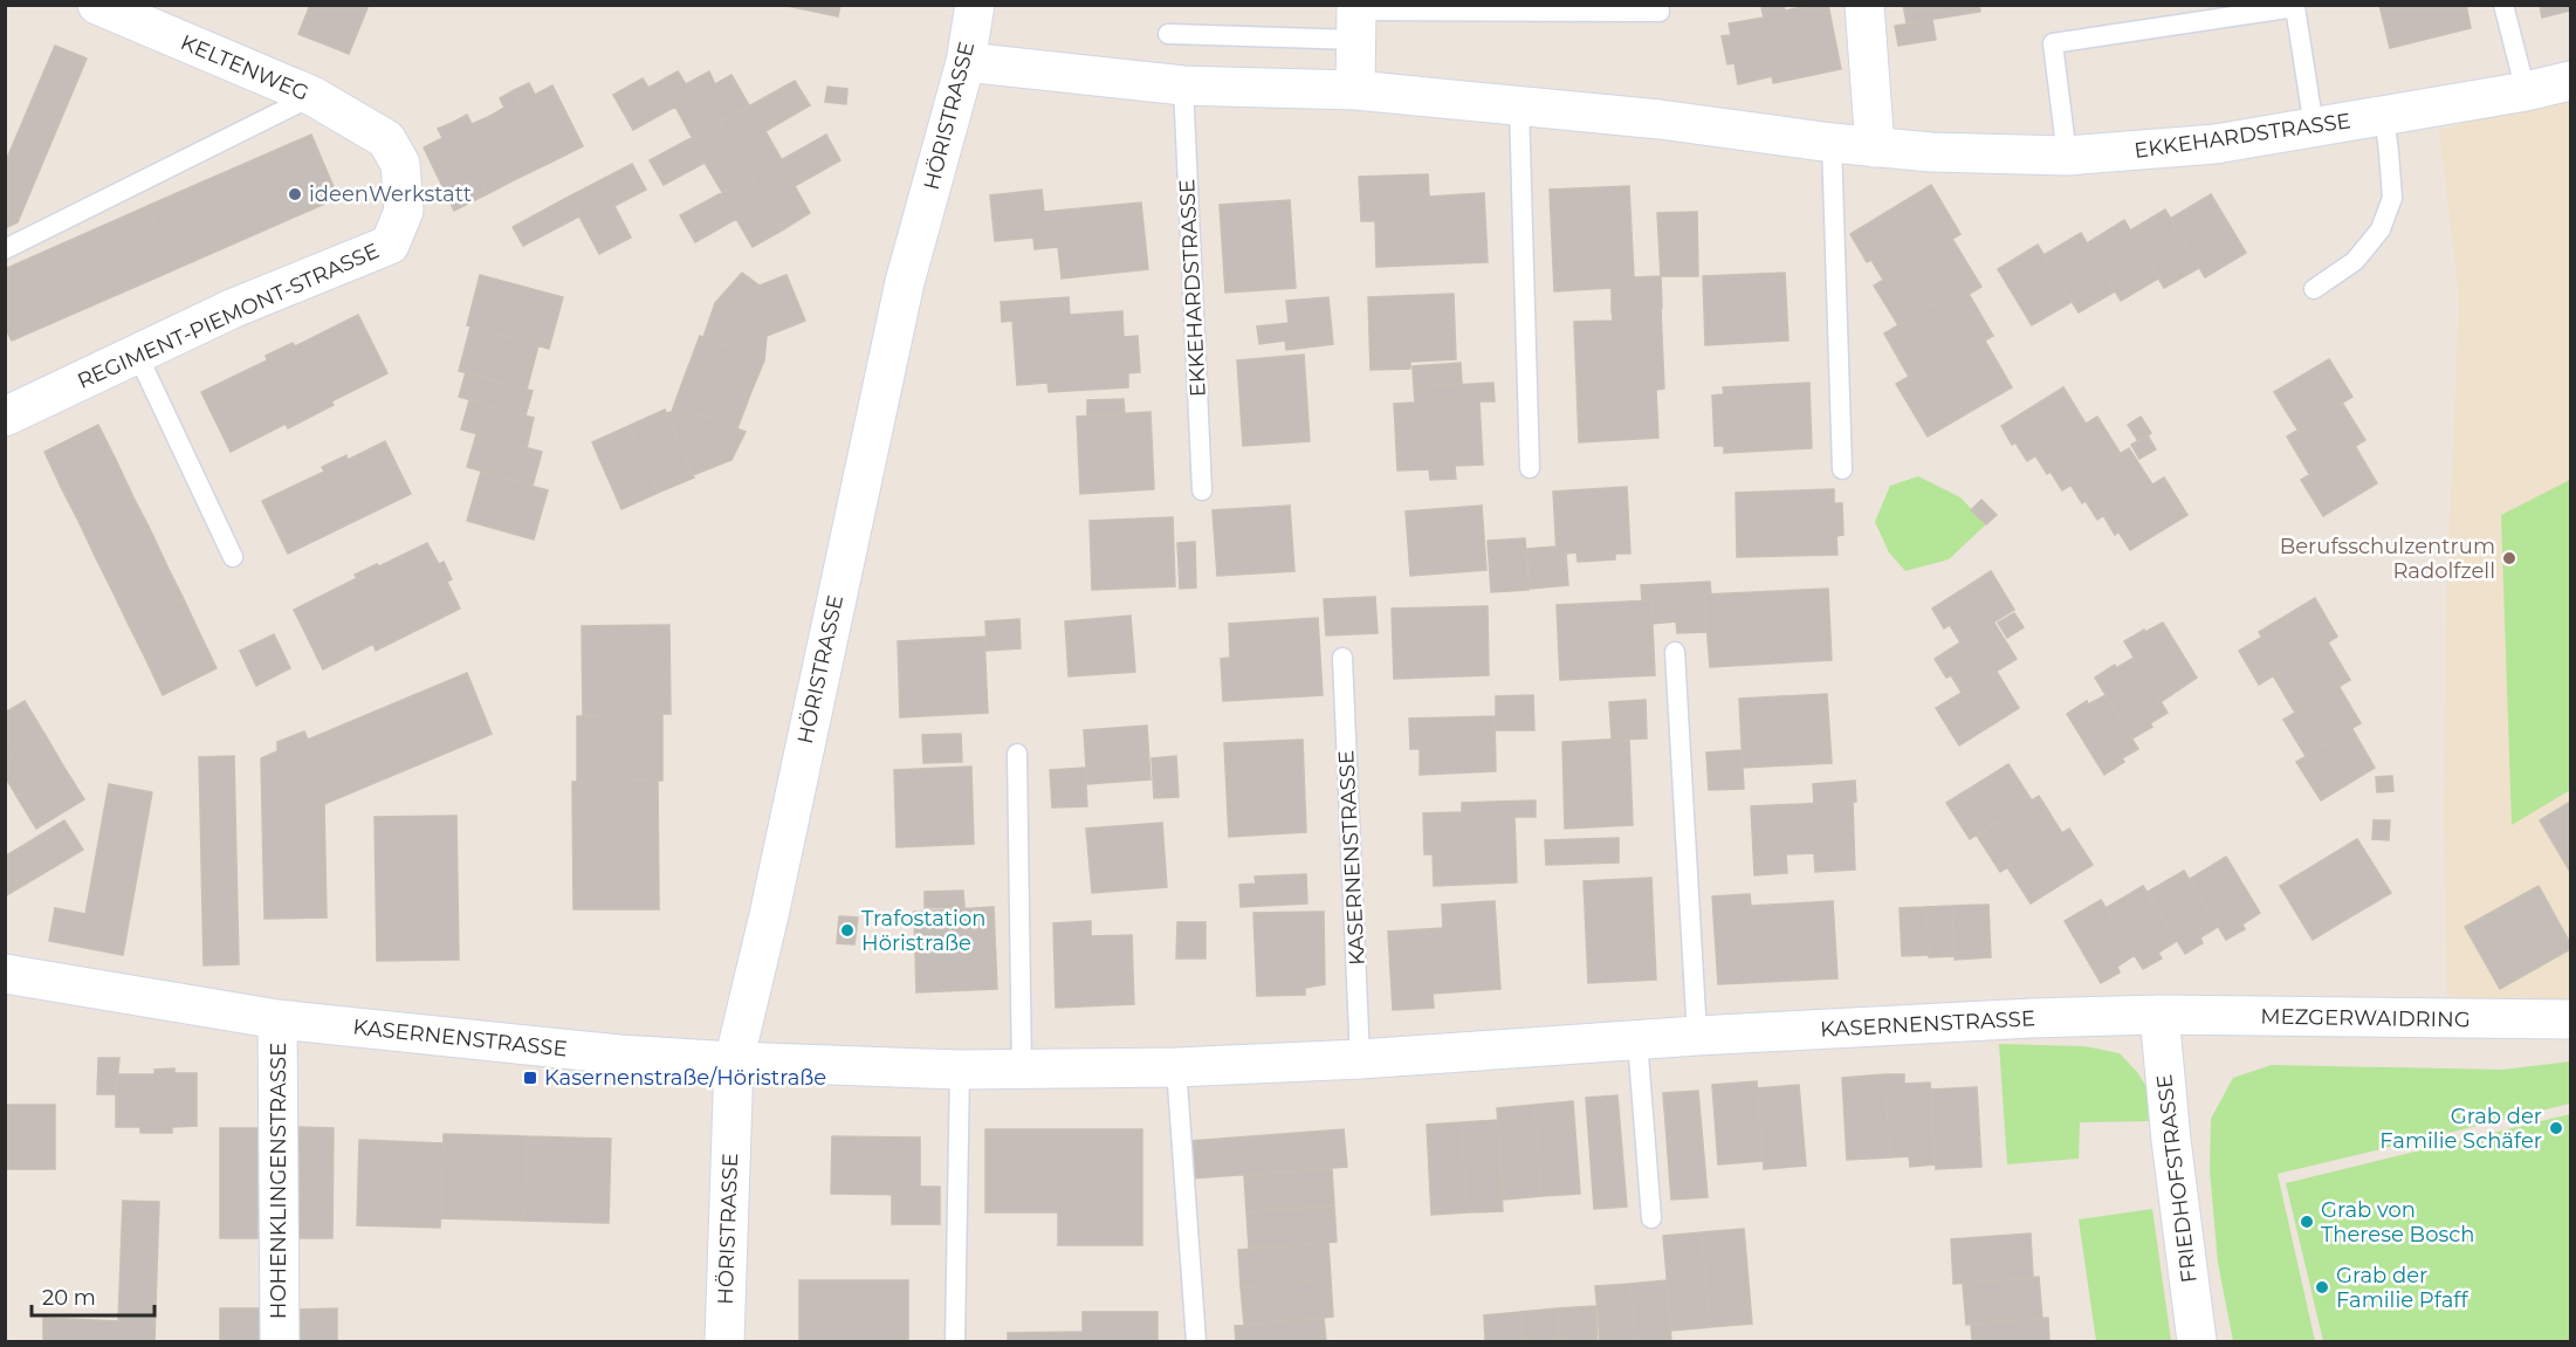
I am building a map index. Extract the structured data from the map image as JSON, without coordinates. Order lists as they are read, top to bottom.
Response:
{
  "streets": {
    "street": [
      "KELTENWEG",
      "HÖRISTRASSE",
      "EKKEHARDSTRASSE",
      "REGIMENT-PIEMONT-STRASSE",
      "KASERNENSTRASSE",
      "MEZGERWAIDRING",
      "FRIEDHOFSTRASSE",
      "HOHENKLINGENSTRASSE"
    ]
  },
  "crossings": [
    ["KELTENWEG", "REGIMENT-PIEMONT-STRASSE"],
    ["HÖRISTRASSE", "EKKEHARDSTRASSE"],
    ["HÖRISTRASSE", "KASERNENSTRASSE"],
    ["KASERNENSTRASSE", "MEZGERWAIDRING"],
    ["KASERNENSTRASSE", "FRIEDHOFSTRASSE"],
    ["KASERNENSTRASSE", "HOHENKLINGENSTRASSE"],
    ["MEZGERWAIDRING", "FRIEDHOFSTRASSE"]
  ],
  "places": {
    "other": [
      "ideenWerkstatt",
      "Berufsschulzentrum Radolfzell",
      "Trafostation Höristraße",
      "Grab der Familie Schäfer",
      "Grab von Therese Bosch",
      "Grab der Familie Pfaff"
    ],
    "transit": ["Kasernenstraße/Höristraße"]
  },
  "scale_bar": "20 m"
}
